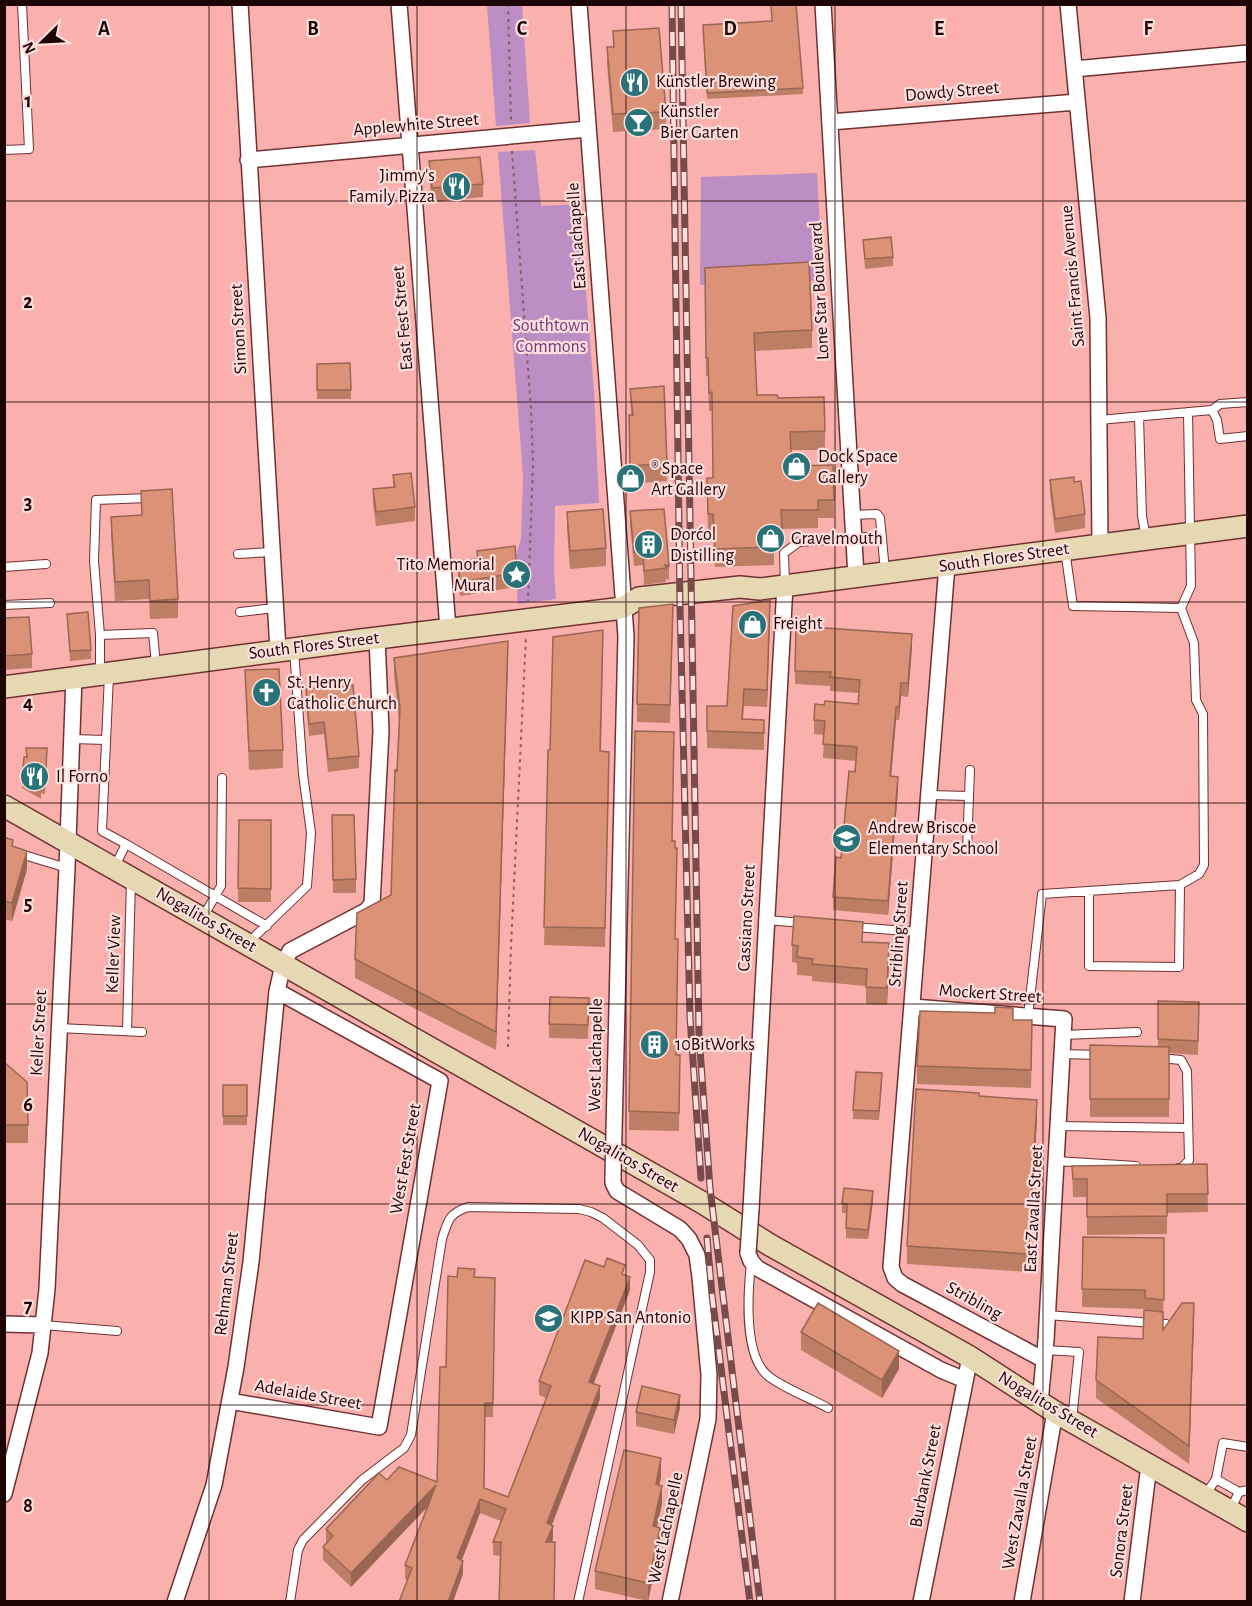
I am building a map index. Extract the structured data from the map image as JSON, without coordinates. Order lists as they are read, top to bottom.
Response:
{
  "streets": {
    "main road": ["South Flores Street", "Nogalitos Street"],
    "street": [
      "Dowdy Street",
      "Applewhite Street",
      "East Lachapelle",
      "Saint Francis Avenue",
      "Lone Star Boulevard",
      "East Fest Street",
      "Simon Street",
      "Cassiano Street",
      "Stribling Street",
      "Mockert Street",
      "Keller Street",
      "West Lachapelle",
      "West Fest Street",
      "East Zavalla Street",
      "Rehman Street",
      "Stribling",
      "Adelaide Street",
      "Burbank Street",
      "West Zavalla Street",
      "Sonora Street"
    ],
    "lane": ["Keller View"]
  },
  "crossings": [
    ["Dowdy Street", "Saint Francis Avenue"],
    ["Dowdy Street", "Lone Star Boulevard"],
    ["Applewhite Street", "East Lachapelle"],
    ["Applewhite Street", "East Fest Street"],
    ["Applewhite Street", "Simon Street"],
    ["East Lachapelle", "South Flores Street"],
    ["East Lachapelle", "West Lachapelle"],
    ["Saint Francis Avenue", "South Flores Street"],
    ["Lone Star Boulevard", "South Flores Street"],
    ["East Fest Street", "South Flores Street"],
    ["Simon Street", "South Flores Street"],
    ["South Flores Street", "Cassiano Street"],
    ["South Flores Street", "Stribling Street"],
    ["South Flores Street", "Keller Street"],
    ["South Flores Street", "West Lachapelle"],
    ["Nogalitos Street", "Keller View"],
    ["Nogalitos Street", "Keller Street"],
    ["Nogalitos Street", "East Zavalla Street"],
    ["Nogalitos Street", "Rehman Street"],
    ["Nogalitos Street", "Burbank Street"],
    ["Nogalitos Street", "West Zavalla Street"],
    ["Nogalitos Street", "Sonora Street"],
    ["Stribling Street", "Mockert Street"],
    ["Stribling Street", "Stribling"],
    ["Mockert Street", "East Zavalla Street"],
    ["West Fest Street", "Rehman Street"],
    ["West Fest Street", "Adelaide Street"],
    ["East Zavalla Street", "Stribling"],
    ["East Zavalla Street", "West Zavalla Street"],
    ["Rehman Street", "Adelaide Street"]
  ],
  "parks": ["Southtown Commons"],
  "places": {
    "restaurant": ["Künstler Brewing", "Jimmy's Family Pizza", "Il Forno"],
    "bar": ["Künstler Bier Garten"],
    "shop": [
      "Dock Space Gallery",
      "® Space Art Gallery",
      "Gravelmouth",
      "Freight"
    ],
    "building": ["Dorćol Distilling", "10BitWorks"],
    "place": ["Tito Memorial Mural"],
    "church": ["St. Henry Catholic Church"],
    "school or university": ["Andrew Briscoe Elementary School", "KIPP San Antonio"]
  },
  "north": "bottom left",
  "grid": {
    "columns": [
      "A",
      "B",
      "C",
      "D",
      "E",
      "F"
    ],
    "rows": [
      "1",
      "2",
      "3",
      "4",
      "5",
      "6",
      "7",
      "8"
    ]
  }
}
